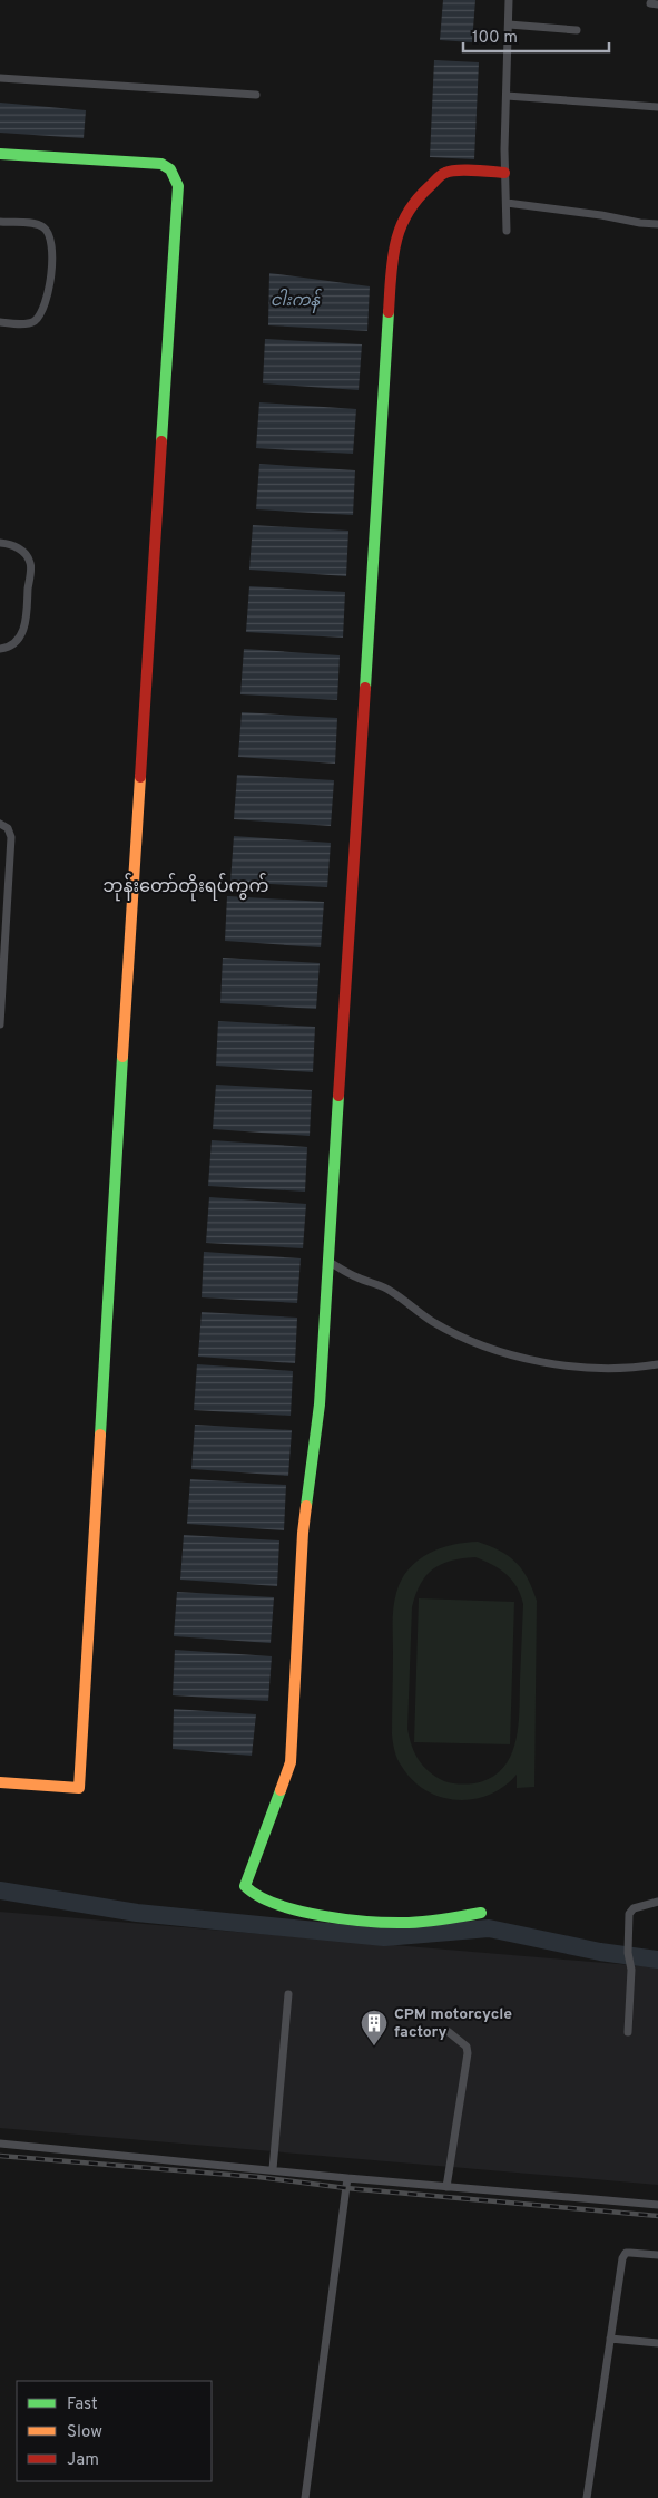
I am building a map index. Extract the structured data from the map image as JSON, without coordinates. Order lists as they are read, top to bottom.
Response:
{
  "districts": ["ဘုန်းတော်တိုးရပ်ကွက်"],
  "water": ["ငါးကန်"],
  "places": {
    "building": ["CPM motorcycle factory"]
  },
  "legend": ["Fast", "Slow", "Jam"],
  "scale_bar": "100 m"
}
